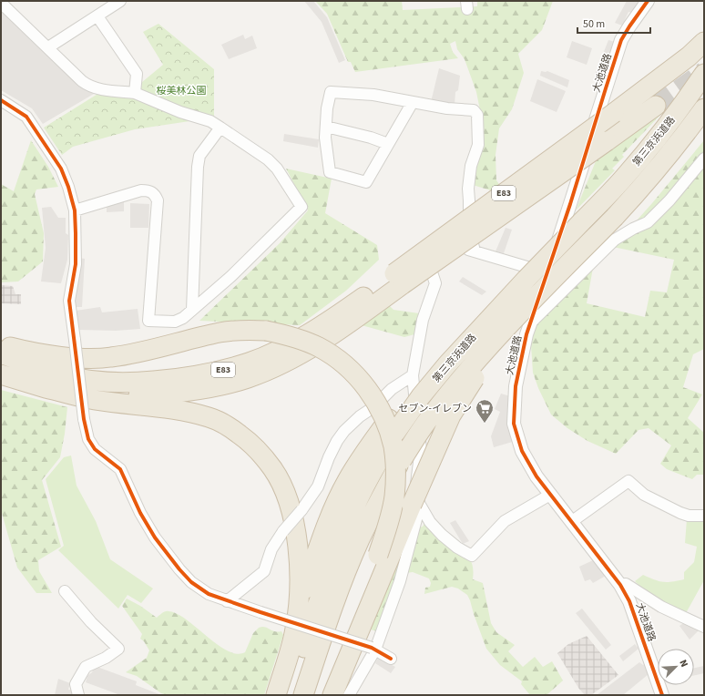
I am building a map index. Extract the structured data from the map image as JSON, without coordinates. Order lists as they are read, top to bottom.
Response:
{
  "streets": {
    "highway": ["第三京浜道路", "E83"],
    "street": ["大池道路"]
  },
  "parks": ["桜美林公園"],
  "places": {
    "supermarket": ["セブン-イレブン"]
  },
  "scale_bar": "50 m",
  "north": "top right"
}
